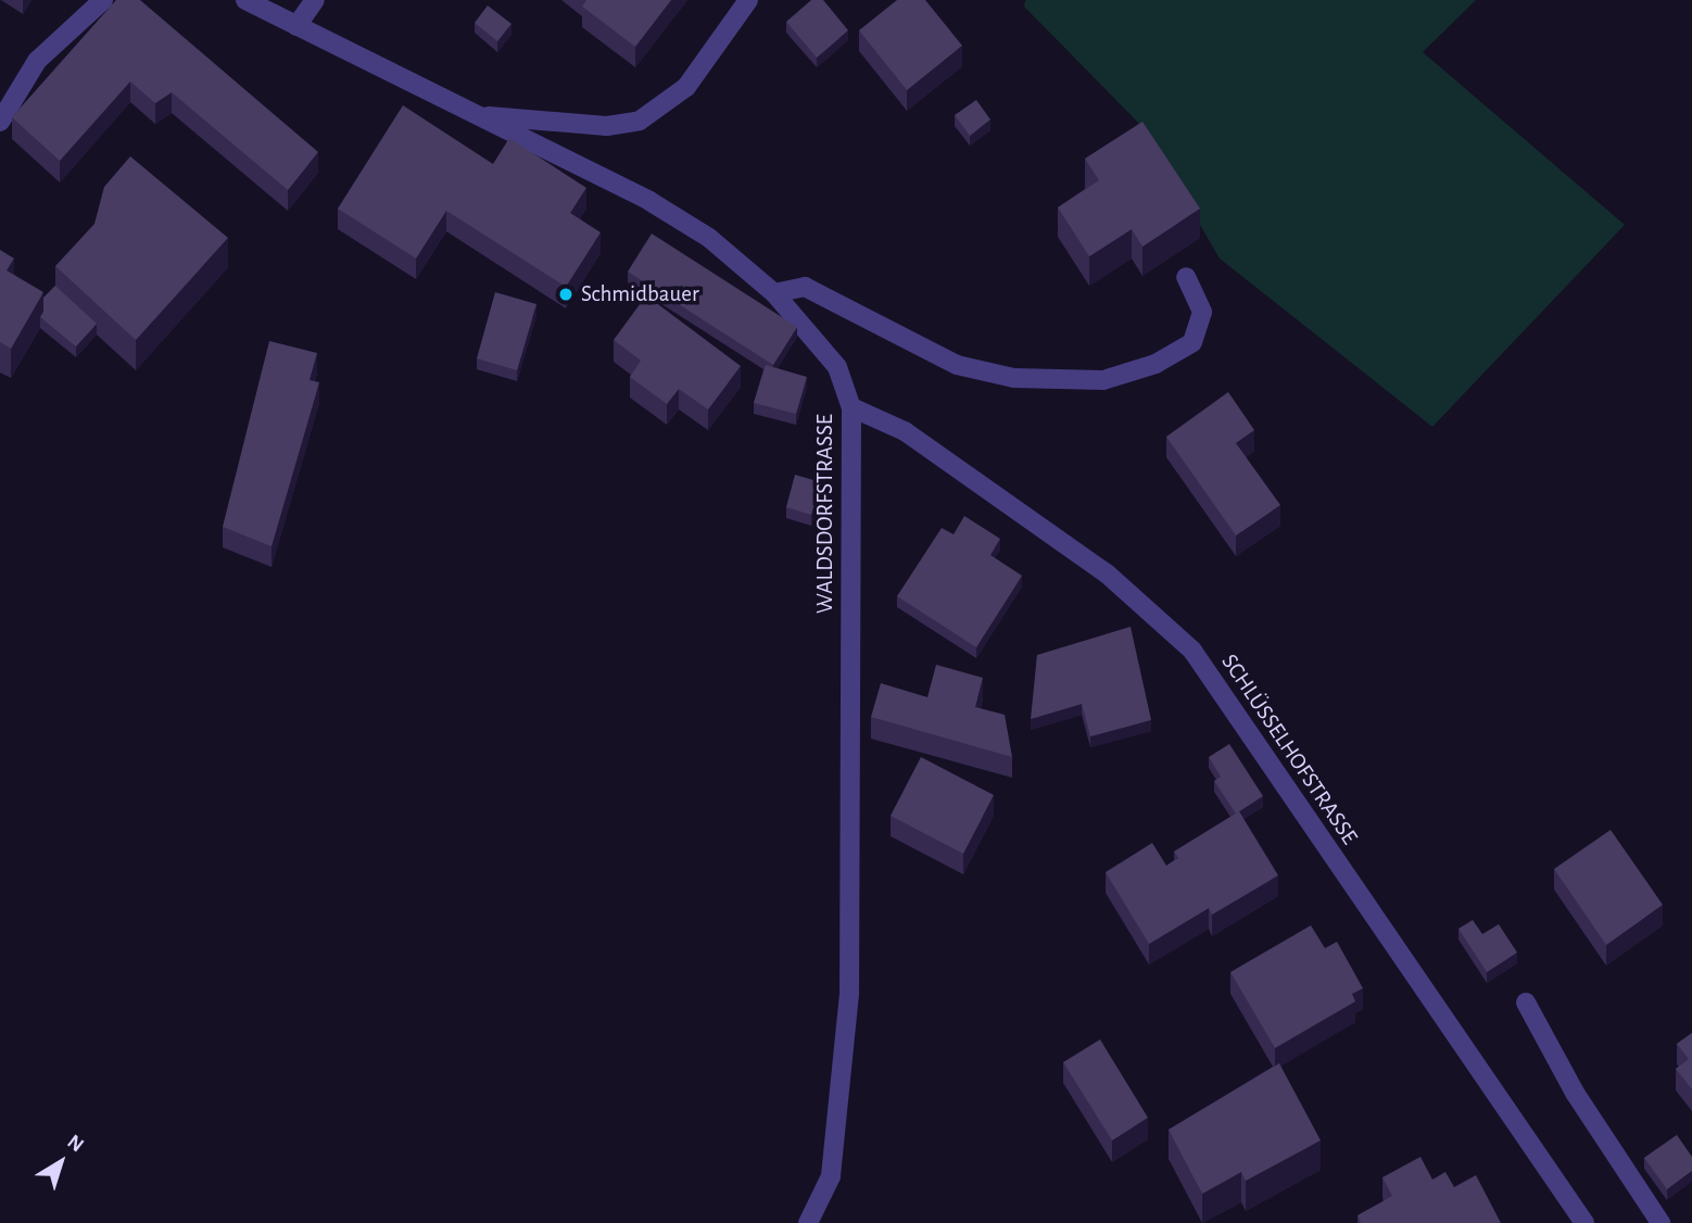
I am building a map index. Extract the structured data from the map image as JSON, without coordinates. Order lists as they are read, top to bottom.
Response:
{
  "streets": {
    "street": ["WALDSDORFSTRASSE", "SCHLÜSSELHOFSTRASSE"]
  },
  "crossings": [
    ["WALDSDORFSTRASSE", "SCHLÜSSELHOFSTRASSE"]
  ],
  "places": ["Schmidbauer"],
  "north": "top right"
}
